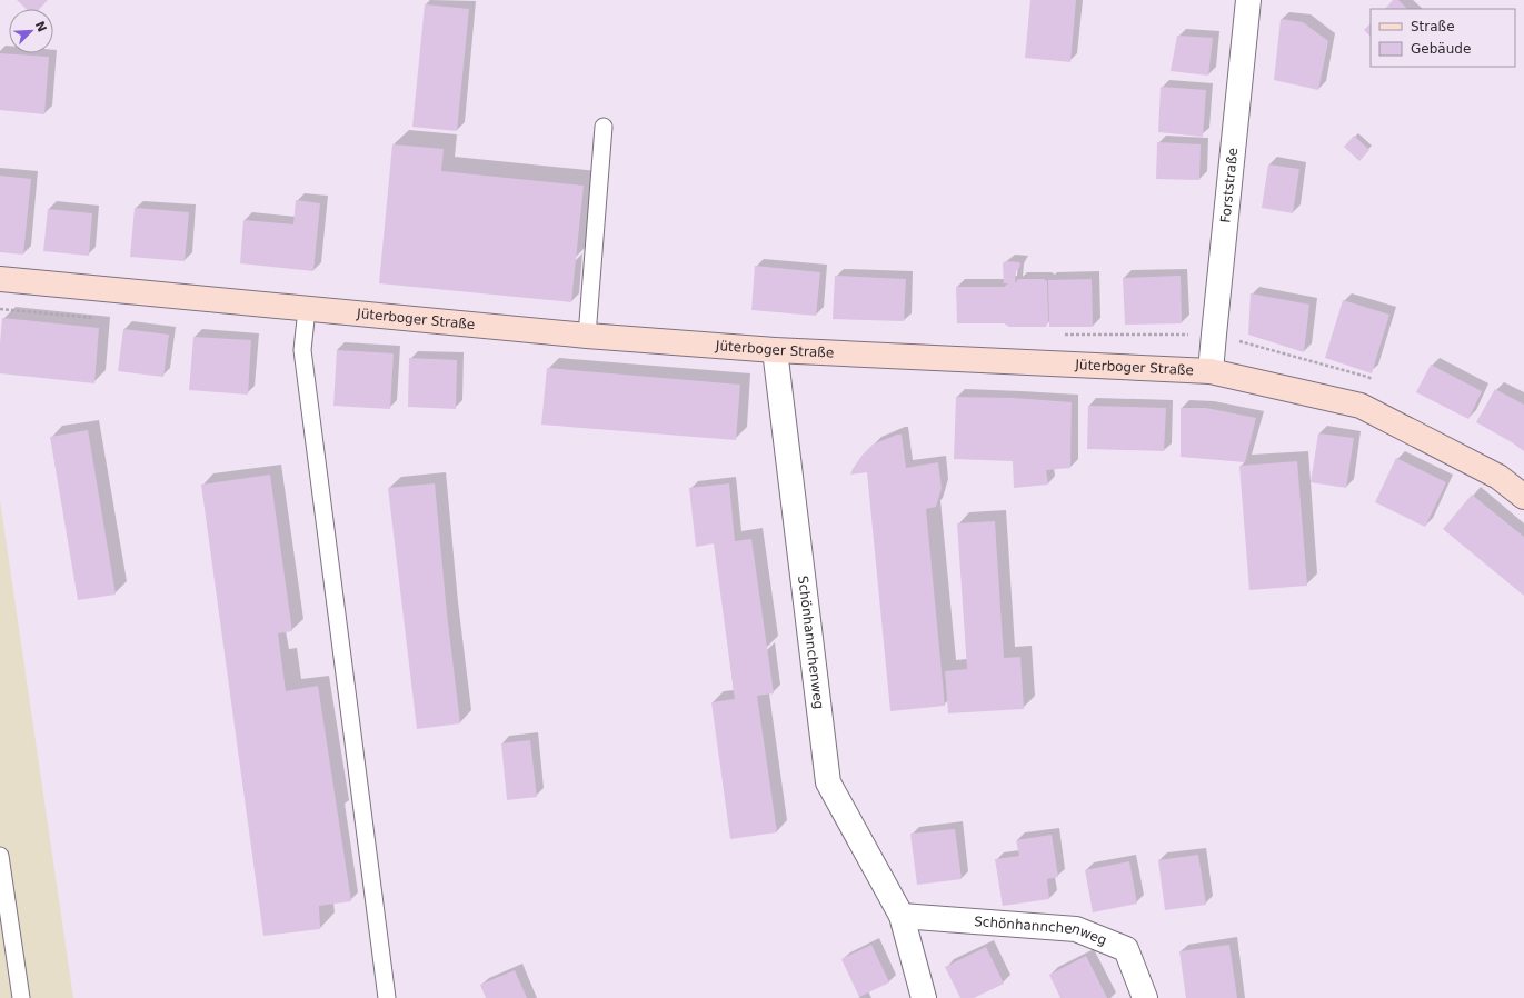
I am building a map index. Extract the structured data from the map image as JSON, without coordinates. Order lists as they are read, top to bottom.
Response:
{
  "streets": {
    "main road": ["Jüterboger Straße"],
    "street": ["Forststraße", "Schönhannchenweg"]
  },
  "crossings": [
    ["Forststraße", "Jüterboger Straße"],
    ["Jüterboger Straße", "Schönhannchenweg"]
  ],
  "legend": ["Straße", "Gebäude"],
  "north": "top right"
}
